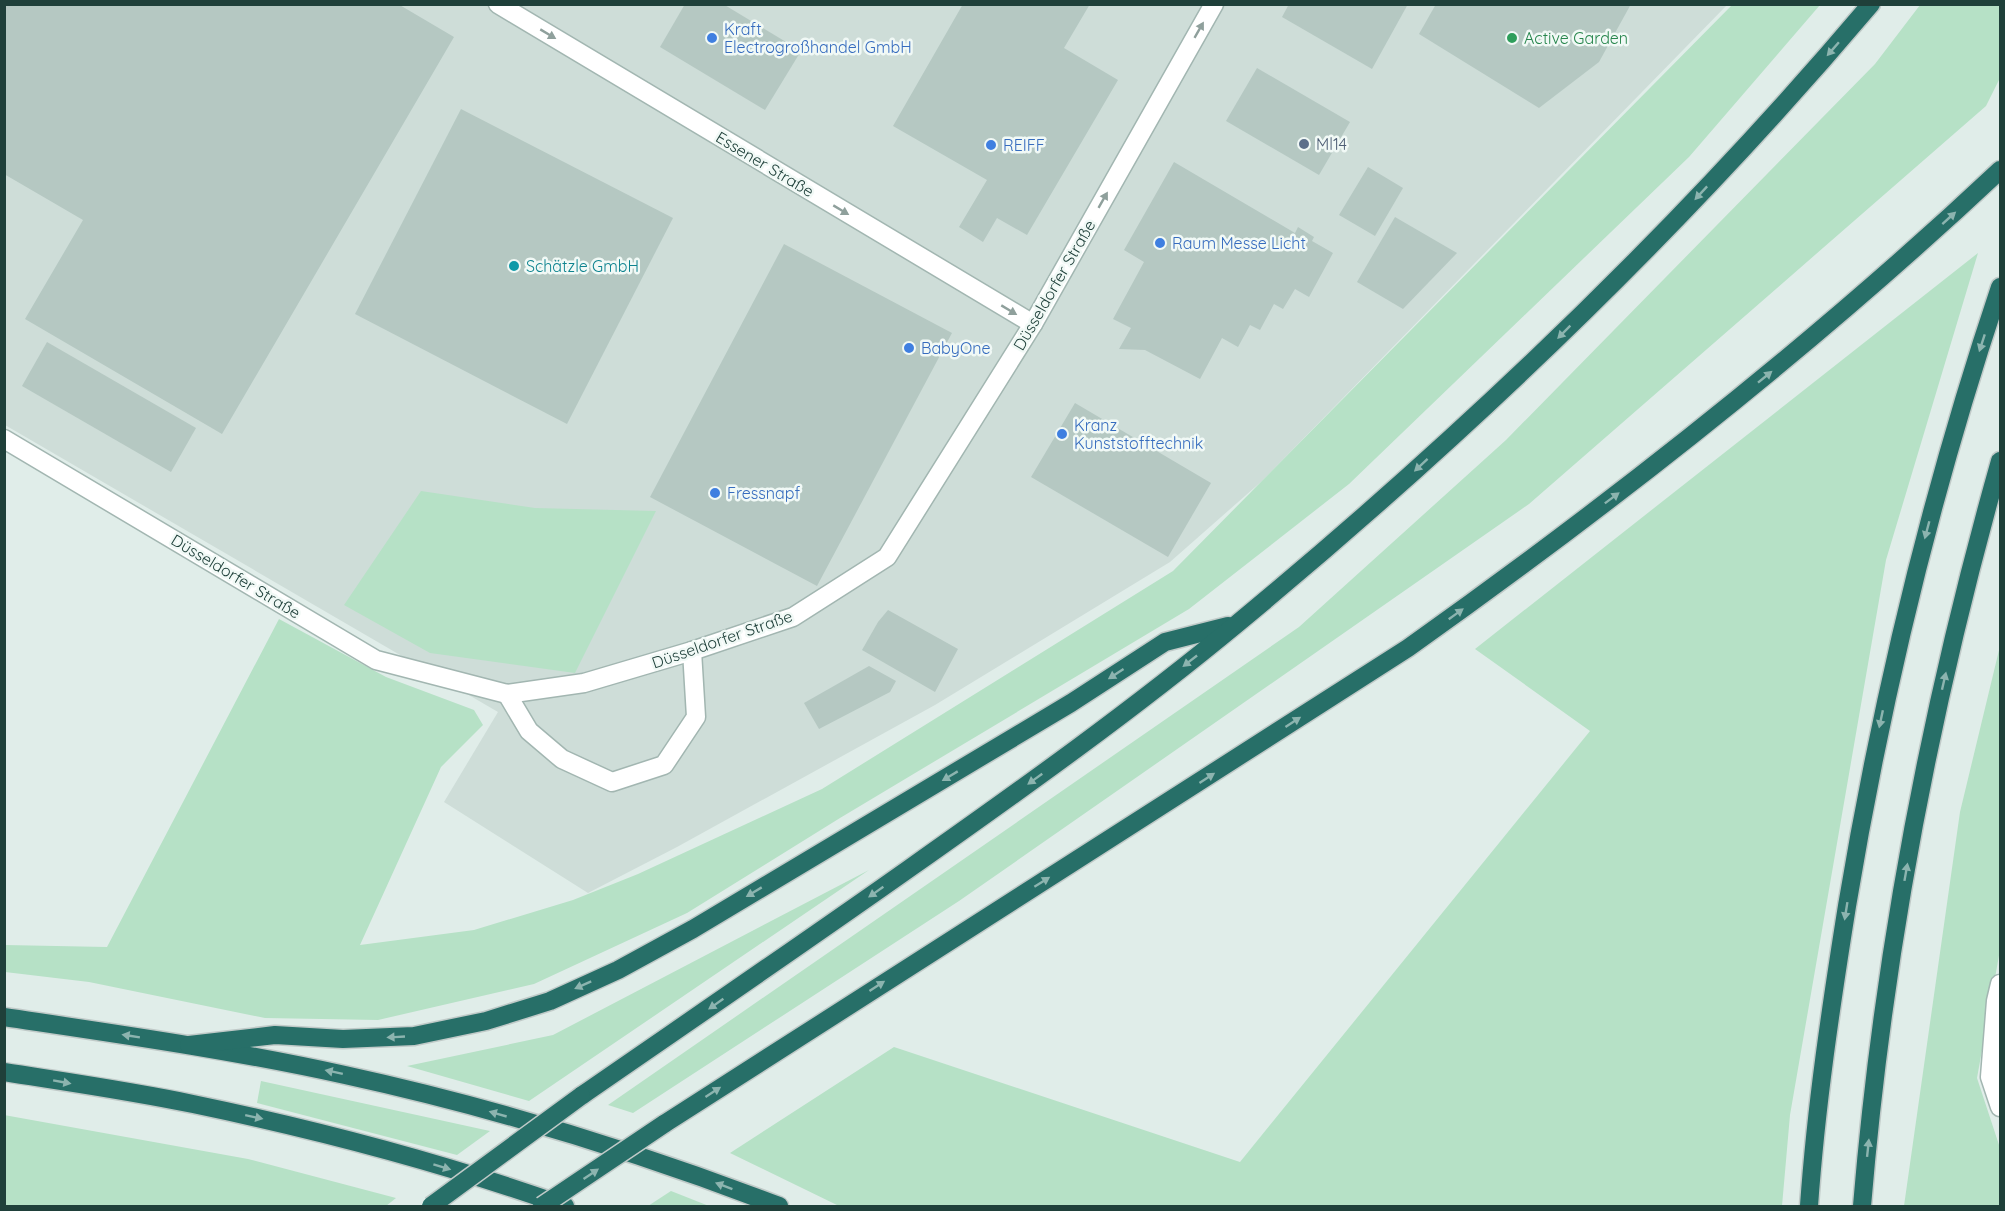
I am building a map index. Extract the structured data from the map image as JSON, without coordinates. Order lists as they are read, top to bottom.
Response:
{
  "streets": {
    "street": ["Essener Straße", "Düsseldorfer Straße"]
  },
  "crossings": [
    ["Essener Straße", "Düsseldorfer Straße"]
  ],
  "one_way": ["Essener Straße"],
  "places": [
    "Kraft Electrogroßhandel GmbH",
    "Active Garden",
    "Ml14",
    "REIFF",
    "Raum Messe Licht",
    "Schätzle GmbH",
    "BabyOne",
    "Kranz Kunststofftechnik",
    "Fressnapf"
  ]
}
